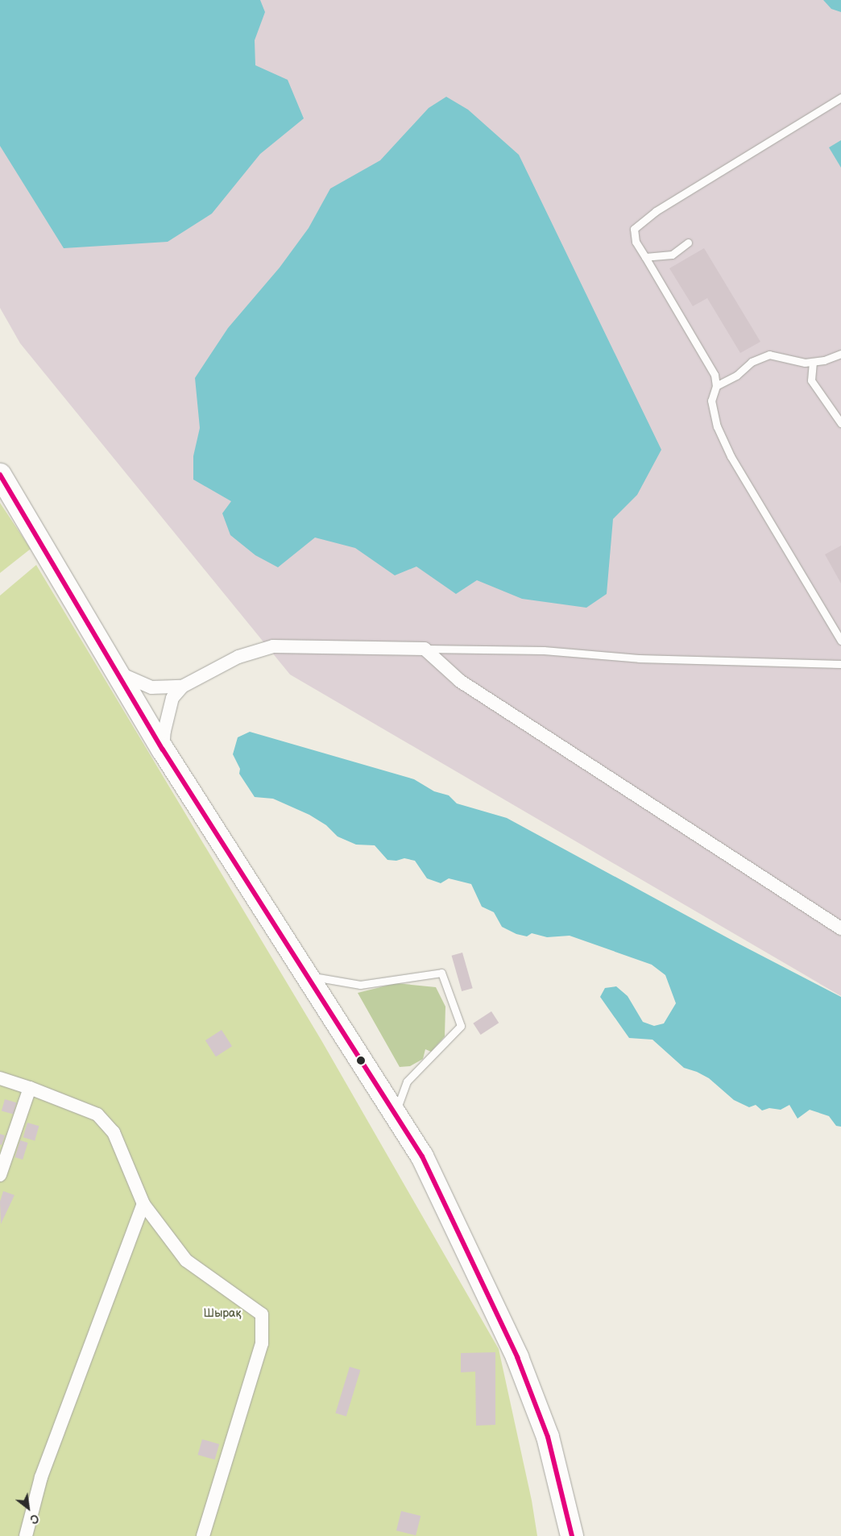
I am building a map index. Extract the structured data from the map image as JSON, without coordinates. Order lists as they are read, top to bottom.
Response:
{
  "parks": ["Шырақ"],
  "north": "bottom right"
}
